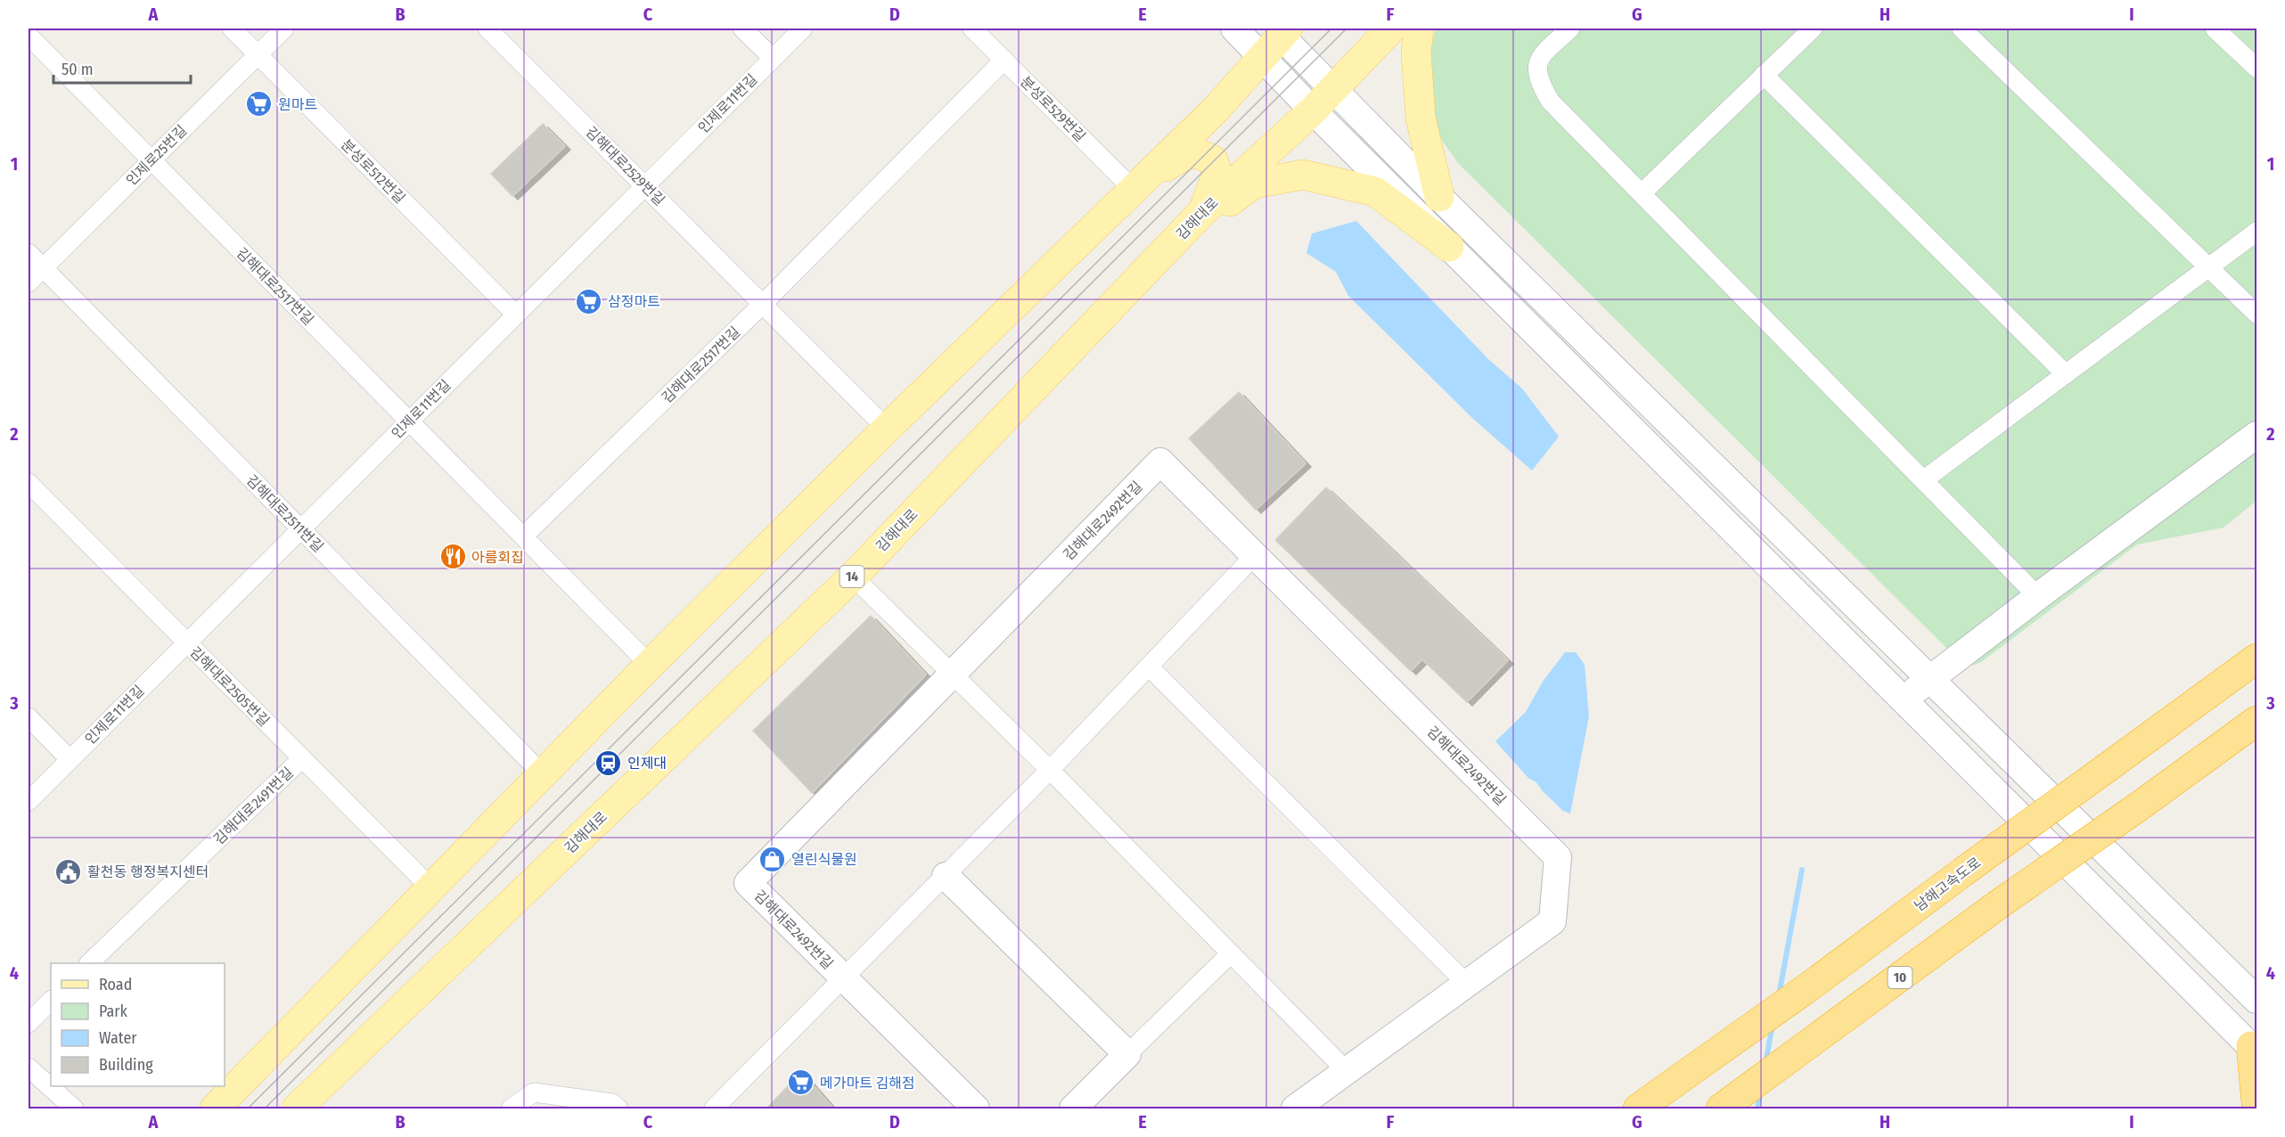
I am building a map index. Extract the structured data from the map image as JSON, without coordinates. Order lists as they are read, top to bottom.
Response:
{
  "streets": {
    "highway": ["남해고속도로", "10"],
    "main road": ["김해대로", "김해대로2492번길", "14"],
    "street": [
      "인제로11번길",
      "분성로529번길",
      "인제로25번길",
      "김해대로2529번길",
      "분성로512번길",
      "김해대로2517번길",
      "김해대로2511번길",
      "김해대로2505번길",
      "김해대로2491번길"
    ]
  },
  "crossings": [
    ["인제로11번길", "김해대로2529번길"],
    ["인제로11번길", "분성로512번길"],
    ["인제로11번길", "김해대로2517번길"],
    ["인제로11번길", "김해대로2511번길"],
    ["인제로11번길", "김해대로2505번길"],
    ["인제로25번길", "분성로512번길"],
    ["인제로25번길", "김해대로2517번길"],
    ["인제로25번길", "김해대로2511번길"],
    ["김해대로2529번길", "김해대로2517번길"],
    ["김해대로2505번길", "김해대로2491번길"]
  ],
  "places": {
    "supermarket": ["원마트", "삼정마트", "메가마트 김해점"],
    "restaurant": ["아름회집"],
    "station": ["인제대"],
    "shop": ["열린식물원"],
    "public building": ["활천동 행정복지센터"]
  },
  "legend": [
    "Road",
    "Park",
    "Water",
    "Building"
  ],
  "scale_bar": "50 m",
  "grid": {
    "columns": [
      "A",
      "B",
      "C",
      "D",
      "E",
      "F",
      "G",
      "H",
      "I"
    ],
    "rows": [
      "1",
      "2",
      "3",
      "4"
    ]
  }
}
